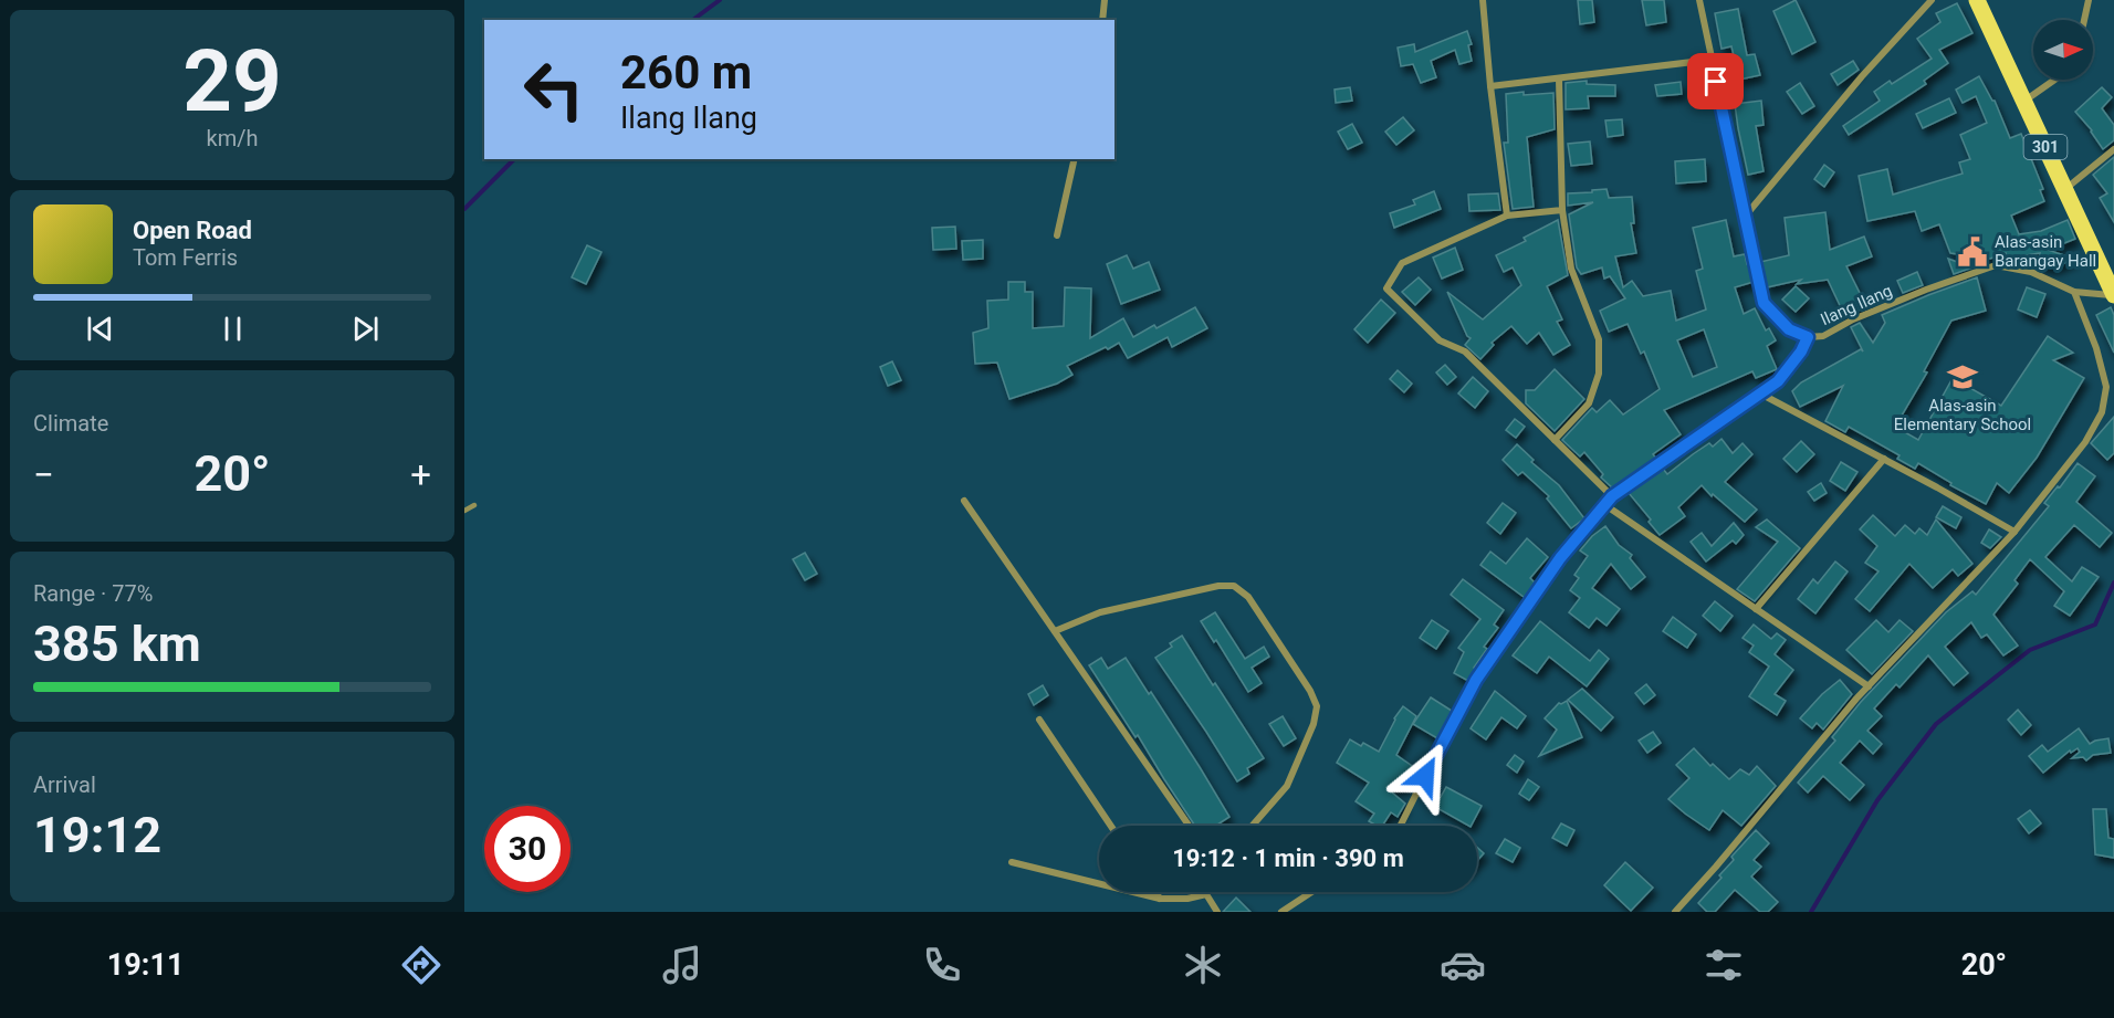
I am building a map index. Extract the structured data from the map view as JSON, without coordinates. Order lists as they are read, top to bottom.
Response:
{
  "streets": {
    "main road": ["301"],
    "street": ["Ilang Ilang"]
  },
  "crossings": [
    ["301", "Ilang Ilang"]
  ],
  "places": {
    "public building": ["Alas-asin Barangay Hall"],
    "school or university": ["Alas-asin Elementary School"]
  },
  "north": "right",
  "page": {
    "tile": [
      ["29", "km/h"],
      "Climate",
      ["Range · 77%", "385 km"],
      ["Arrival", "19:12"]
    ],
    "turn": ["260 m", "Ilang Ilang"],
    "song": ["Open Road", "Tom Ferris"],
    "heat": ["−", "20°", "+"],
    "limit": "30",
    "trip": "19:12 · 1 min · 390 m",
    "tabs": ["19:11", "20°"]
  }
}
